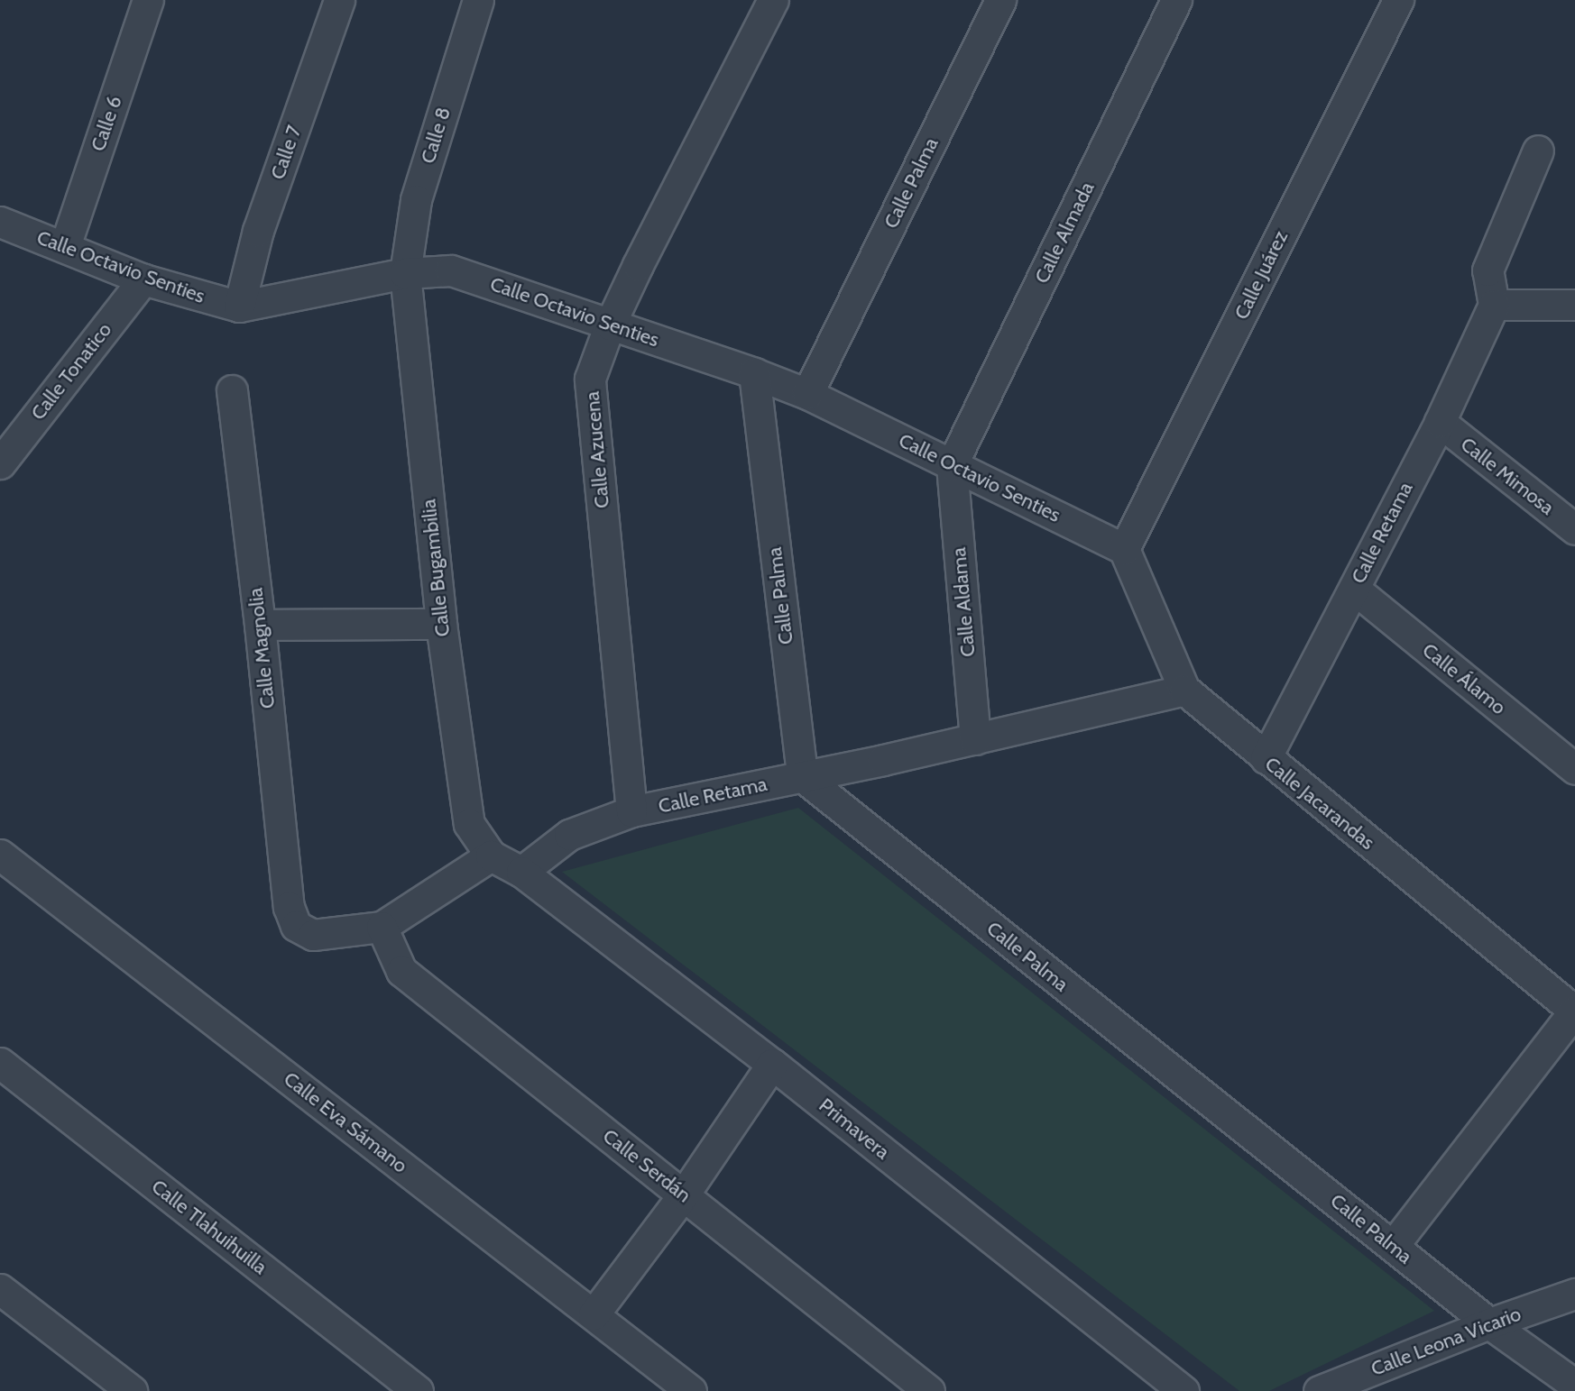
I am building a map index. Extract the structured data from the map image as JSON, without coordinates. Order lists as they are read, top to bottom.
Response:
{
  "streets": {
    "street": [
      "Calle 6",
      "Calle 8",
      "Calle 7",
      "Calle Palma",
      "Calle Almada",
      "Calle Octavio Senties",
      "Calle Juárez",
      "Calle Tonatico",
      "Calle Azucena",
      "Calle Mimosa",
      "Calle Retama",
      "Calle Bugambilia",
      "Calle Aldama",
      "Calle Magnolia",
      "Calle Álamo",
      "Calle Jacarandas",
      "Calle Eva Sámano",
      "Primavera",
      "Calle Serdán",
      "Calle Tlahuihuilla",
      "Calle Leona Vicario"
    ]
  },
  "crossings": [
    ["Calle 6", "Calle Octavio Senties"],
    ["Calle 8", "Calle Octavio Senties"],
    ["Calle 8", "Calle Bugambilia"],
    ["Calle 7", "Calle Octavio Senties"],
    ["Calle Palma", "Calle Octavio Senties"],
    ["Calle Palma", "Calle Retama"],
    ["Calle Palma", "Calle Leona Vicario"],
    ["Calle Almada", "Calle Octavio Senties"],
    ["Calle Almada", "Calle Aldama"],
    ["Calle Octavio Senties", "Calle Juárez"],
    ["Calle Octavio Senties", "Calle Tonatico"],
    ["Calle Octavio Senties", "Calle Azucena"],
    ["Calle Octavio Senties", "Calle Bugambilia"],
    ["Calle Octavio Senties", "Calle Aldama"],
    ["Calle Octavio Senties", "Calle Jacarandas"],
    ["Calle Juárez", "Calle Jacarandas"],
    ["Calle Azucena", "Calle Retama"],
    ["Calle Mimosa", "Calle Retama"],
    ["Calle Retama", "Calle Aldama"],
    ["Calle Retama", "Calle Álamo"],
    ["Calle Retama", "Calle Jacarandas"],
    ["Calle Retama", "Primavera"],
    ["Calle Magnolia", "Calle Serdán"]
  ]
}
